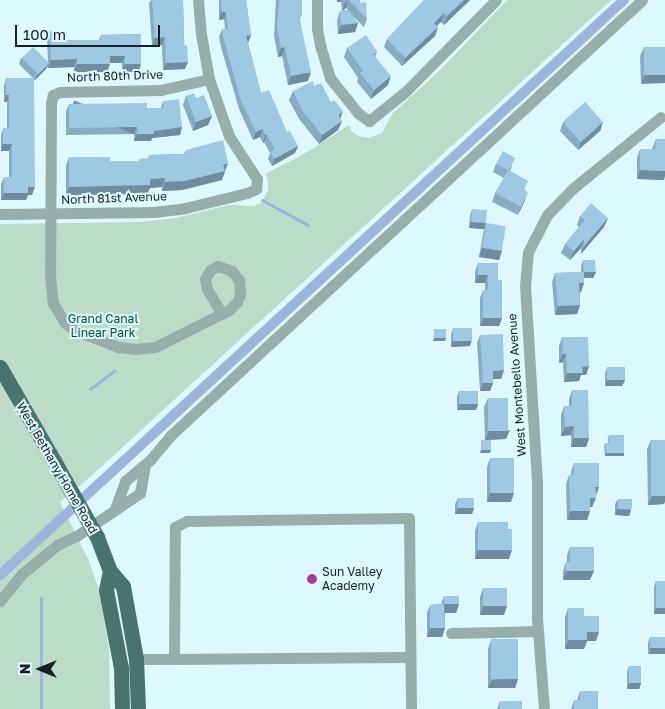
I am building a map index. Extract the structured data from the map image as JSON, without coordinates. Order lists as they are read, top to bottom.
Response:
{
  "streets": {
    "main road": ["West Bethany Home Road"],
    "street": ["North 80th Drive", "North 81st Avenue", "West Montebello Avenue"]
  },
  "crossings": [
    ["North 80th Drive", "North 81st Avenue"]
  ],
  "parks": ["Grand Canal Linear Park"],
  "places": ["Sun Valley Academy"],
  "scale_bar": "100 m",
  "north": "left"
}
